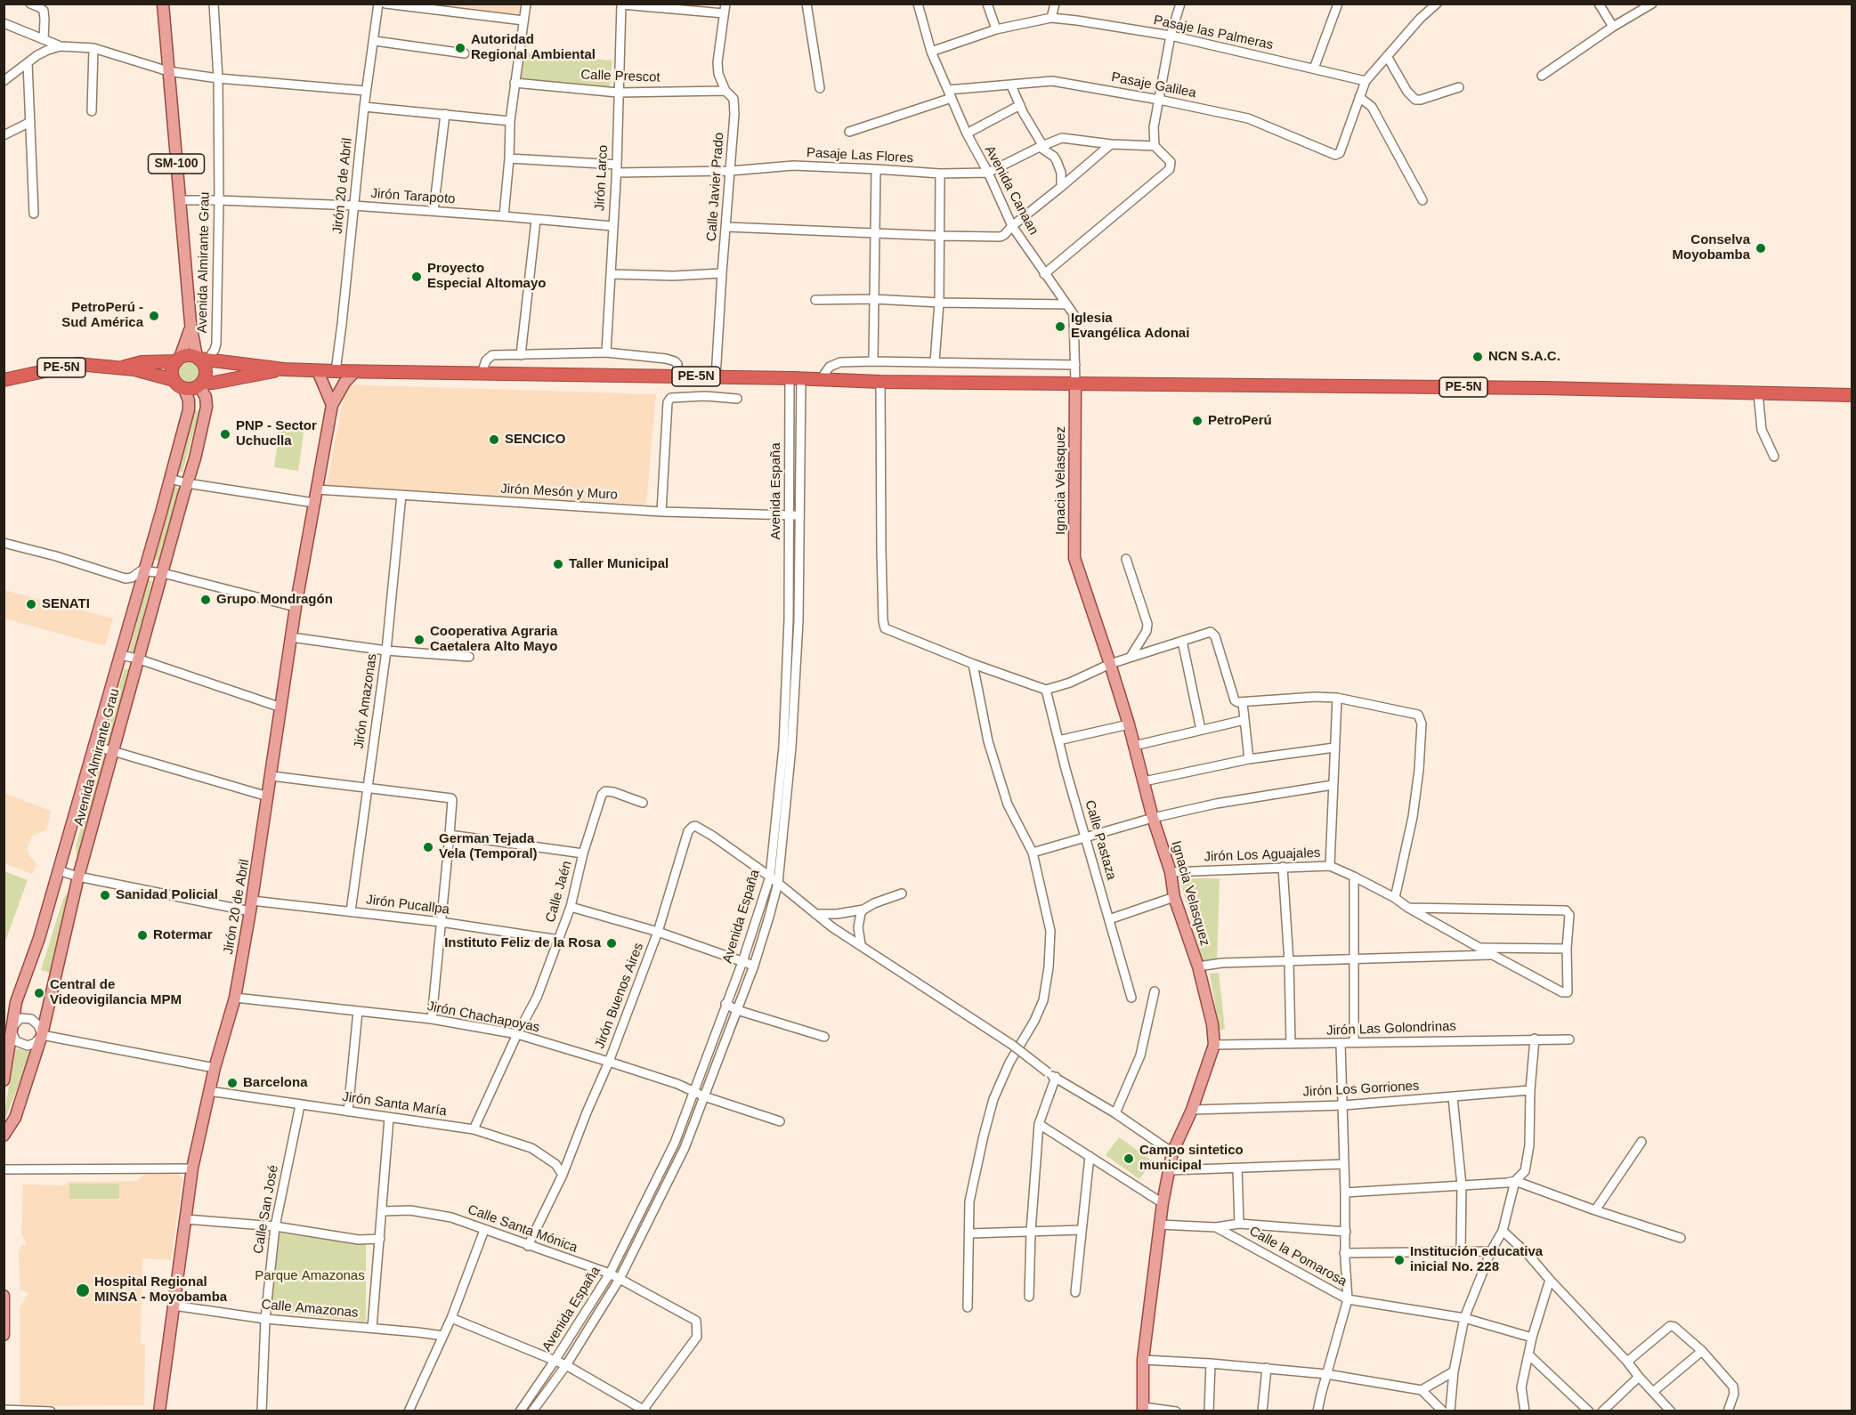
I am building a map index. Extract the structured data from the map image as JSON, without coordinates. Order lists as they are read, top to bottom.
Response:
{
  "streets": {
    "highway": ["PE-5N"],
    "main road": [
      "SM-100",
      "Jirón 20 de Abril",
      "Avenida Almirante Grau",
      "Ignacia Velasquez"
    ],
    "street": [
      "Pasaje las Palmeras",
      "Calle Prescot",
      "Pasaje Galilea",
      "Pasaje Las Flores",
      "Jirón Larco",
      "Calle Javier Prado",
      "Avenida Canaan",
      "Jirón Tarapoto",
      "Avenida España",
      "Jirón Mesón y Muro",
      "Jirón Amazonas",
      "Calle Pastaza",
      "Jirón Los Aguajales",
      "Calle Jaén",
      "Jirón Pucallpa",
      "Jirón Buenos Aires",
      "Jirón Chachapoyas",
      "Jirón Las Golondrinas",
      "Jirón Los Gorriones",
      "Jirón Santa María",
      "Calle San José",
      "Calle Santa Mónica",
      "Calle la Pomarosa",
      "Calle Amazonas"
    ]
  },
  "crossings": [
    ["Pasaje las Palmeras", "Avenida Canaan"],
    ["Calle Prescot", "Jirón Larco"],
    ["Calle Prescot", "Calle Javier Prado"],
    ["Pasaje Galilea", "Avenida Canaan"],
    ["Pasaje Las Flores", "Jirón Larco"],
    ["Pasaje Las Flores", "Calle Javier Prado"],
    ["Pasaje Las Flores", "Avenida Canaan"],
    ["SM-100", "Jirón Tarapoto"],
    ["SM-100", "Avenida Almirante Grau"],
    ["SM-100", "PE-5N"],
    ["Jirón Larco", "Jirón Tarapoto"],
    ["Jirón 20 de Abril", "Jirón Tarapoto"],
    ["Jirón 20 de Abril", "PE-5N"],
    ["Jirón 20 de Abril", "Jirón Mesón y Muro"],
    ["Jirón 20 de Abril", "Jirón Pucallpa"],
    ["Jirón 20 de Abril", "Jirón Chachapoyas"],
    ["Jirón 20 de Abril", "Jirón Santa María"],
    ["Jirón 20 de Abril", "Calle Amazonas"],
    ["Calle Javier Prado", "PE-5N"],
    ["Avenida Canaan", "PE-5N"],
    ["Avenida Canaan", "Ignacia Velasquez"],
    ["Jirón Tarapoto", "Avenida Almirante Grau"],
    ["Avenida Almirante Grau", "PE-5N"],
    ["Avenida Almirante Grau", "Jirón Pucallpa"],
    ["PE-5N", "Ignacia Velasquez"],
    ["PE-5N", "Avenida España"],
    ["Ignacia Velasquez", "Jirón Los Aguajales"],
    ["Ignacia Velasquez", "Jirón Las Golondrinas"],
    ["Ignacia Velasquez", "Jirón Los Gorriones"],
    ["Avenida España", "Jirón Mesón y Muro"],
    ["Avenida España", "Jirón Buenos Aires"],
    ["Avenida España", "Jirón Chachapoyas"],
    ["Avenida España", "Calle Santa Mónica"],
    ["Jirón Mesón y Muro", "Jirón Amazonas"],
    ["Jirón Amazonas", "Jirón Pucallpa"],
    ["Calle Jaén", "Jirón Pucallpa"],
    ["Calle Jaén", "Jirón Chachapoyas"],
    ["Calle Jaén", "Jirón Santa María"],
    ["Jirón Buenos Aires", "Jirón Chachapoyas"],
    ["Jirón Buenos Aires", "Jirón Santa María"],
    ["Jirón Buenos Aires", "Calle Santa Mónica"],
    ["Jirón Santa María", "Calle San José"],
    ["Calle San José", "Calle Amazonas"]
  ],
  "parks": ["Parque Amazonas"],
  "places": [
    "Autoridad Regional Ambiental",
    "Conselva Moyobamba",
    "Proyecto Especial Altomayo",
    "PetroPerú - Sud América",
    "Iglesia Evangélica Adonai",
    "NCN S.A.C.",
    "PetroPerú",
    "PNP - Sector Uchuclla",
    "SENCICO",
    "Taller Municipal",
    "Grupo Mondragón",
    "SENATI",
    "Cooperativa Agraria Caetalera Alto Mayo",
    "German Tejada Vela (Temporal)",
    "Sanidad Policial",
    "Rotermar",
    "Instituto Feliz de la Rosa",
    "Central de Videovigilancia MPM",
    "Barcelona",
    "Campo sintetico municipal",
    "Institución educativa inicial No. 228",
    "Hospital Regional MINSA - Moyobamba"
  ]
}
